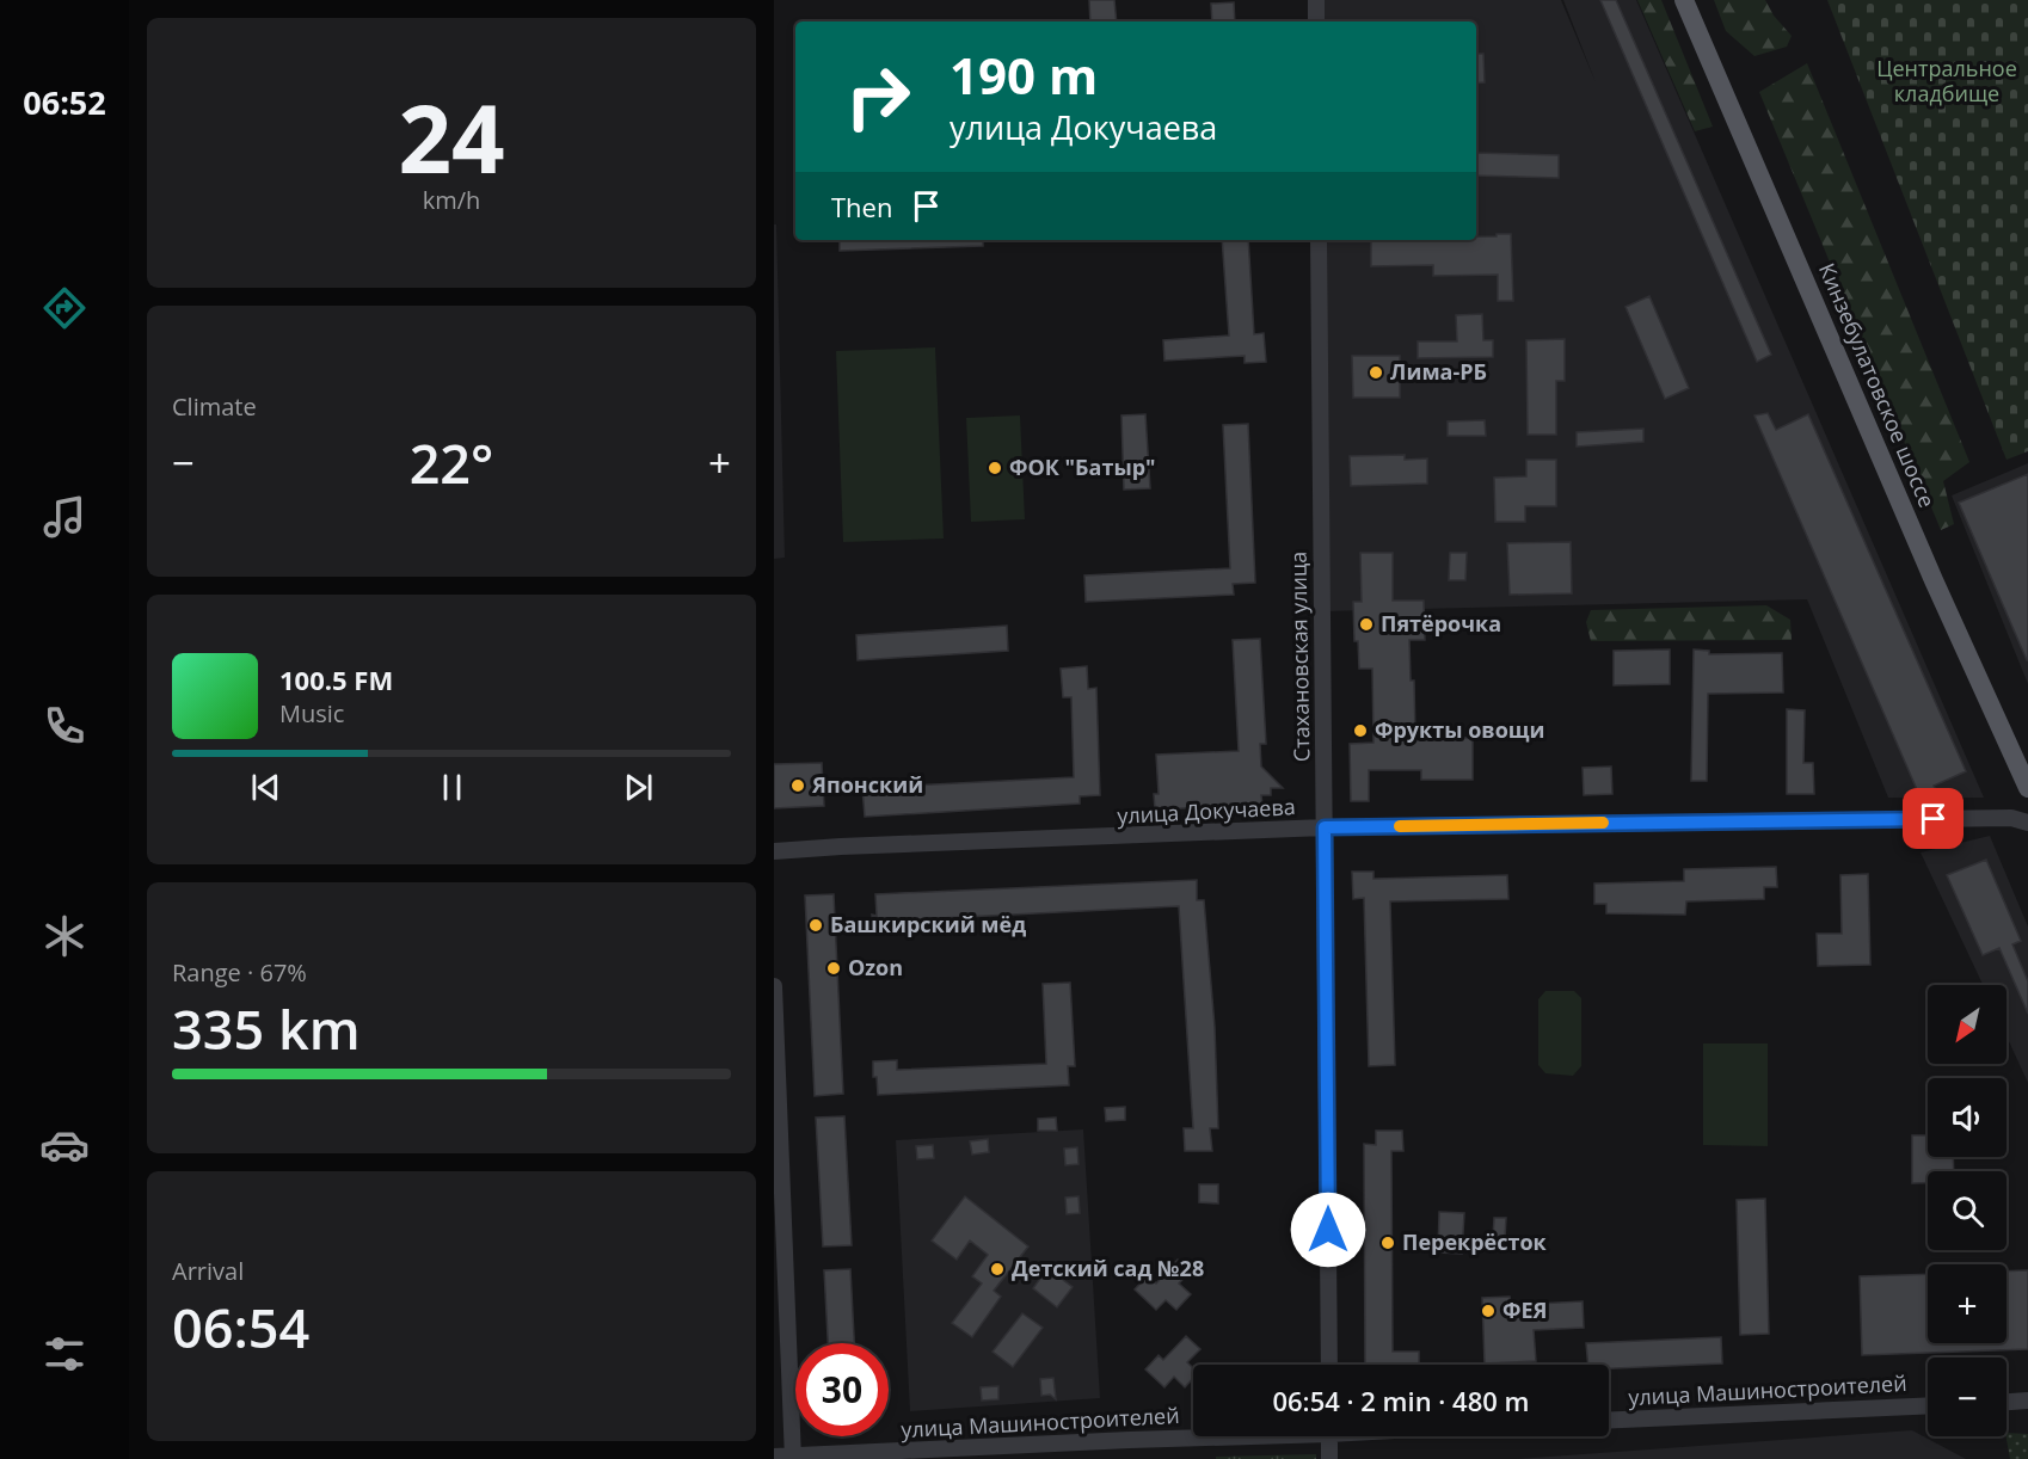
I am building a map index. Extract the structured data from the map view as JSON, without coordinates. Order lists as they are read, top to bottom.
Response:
{
  "streets": {
    "main road": ["Кинзебулатовское шоссе"],
    "street": ["Стахановская улица", "улица Докучаева", "улица Машиностроителей"]
  },
  "crossings": [
    ["Стахановская улица", "улица Докучаева"]
  ],
  "parks": ["Центральное кладбище"],
  "places": [
    "Лима-РБ",
    "ФОК \"Батыр\"",
    "Пятёрочка",
    "Фрукты овощи",
    "Японский",
    "Башкирский мёд",
    "Ozon",
    "Перекрёсток",
    "Детский сад №28",
    "ФЕЯ"
  ],
  "north": "bottom left",
  "page": {
    "tabs": "06:52",
    "tile": [
      ["24", "km/h"],
      "Climate",
      ["Range · 67%", "335 km"],
      ["Arrival", "06:54"]
    ],
    "turn": ["190 m", "улица Докучаева"],
    "then": "Then",
    "heat": ["−", "22°", "+"],
    "song": ["100.5 FM", "Music"],
    "map_buttons": ["+", "−"],
    "limit": "30",
    "trip": "06:54 · 2 min · 480 m"
  }
}
